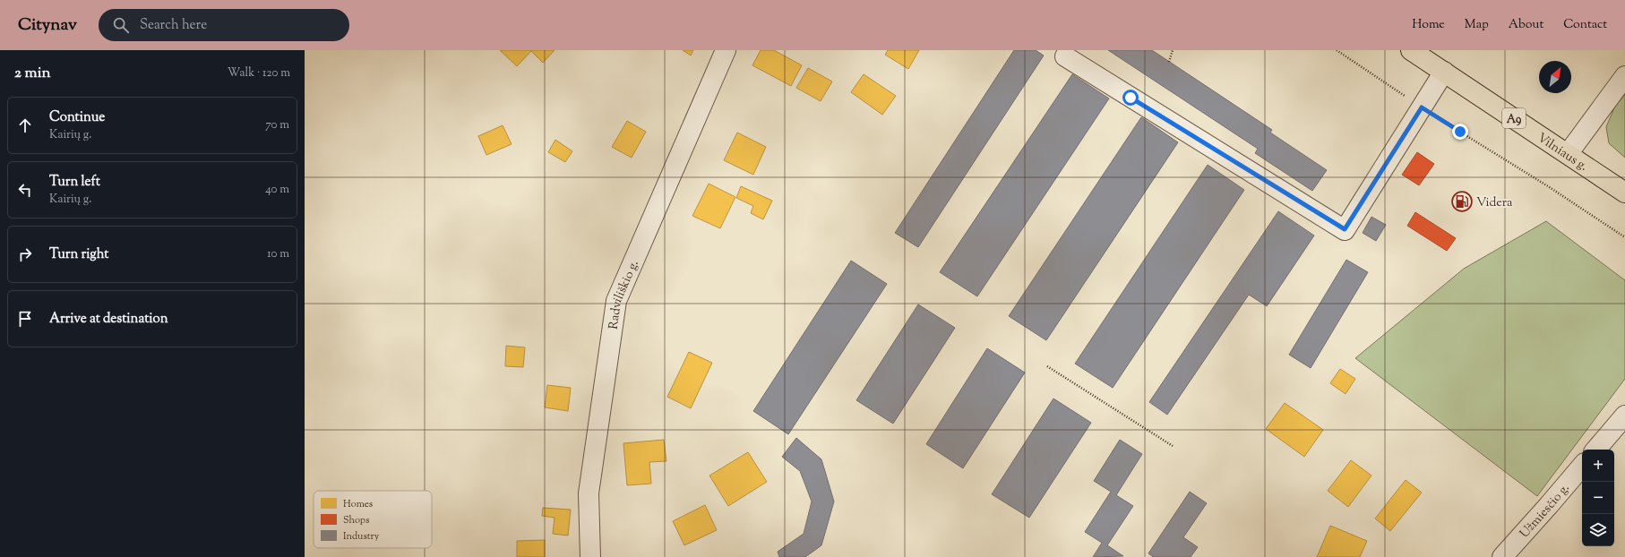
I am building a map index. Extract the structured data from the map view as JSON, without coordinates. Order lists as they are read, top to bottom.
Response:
{
  "streets": {
    "highway": ["A9", "Vilniaus g."],
    "street": ["Radviliškio g.", "Užmiesčio g."]
  },
  "places": {
    "fuel station": ["Videra"]
  },
  "legend": ["Homes", "Shops", "Industry"],
  "north": "top right",
  "page": {
    "header": "Citynav",
    "search": "Search here",
    "nav": [
      "Home",
      "Map",
      "About",
      "Contact"
    ],
    "heading": ["2 min", "Walk · 120 m"],
    "list": [
      ["Continue", "Kairių g.", "70 m"],
      ["Turn left", "Kairių g.", "40 m"],
      ["Turn right", "10 m"],
      "Arrive at destination"
    ],
    "map_buttons": ["+", "−"]
  }
}
